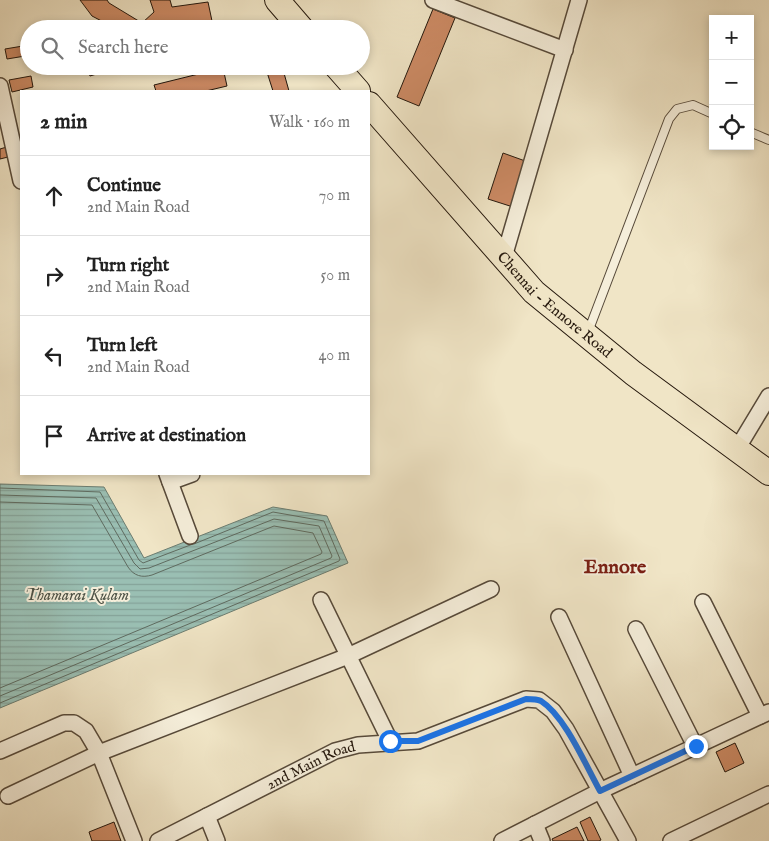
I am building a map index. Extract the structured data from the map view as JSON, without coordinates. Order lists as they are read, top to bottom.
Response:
{
  "streets": {
    "main road": ["Chennai - Ennore Road"],
    "street": ["2nd Main Road"]
  },
  "districts": ["Ennore"],
  "water": ["Thamarai Kulam"],
  "page": {
    "map_buttons": ["+", "−"],
    "search": "Search here",
    "heading": ["2 min", "Walk · 160 m"],
    "list": [
      ["Continue", "2nd Main Road", "70 m"],
      ["Turn right", "2nd Main Road", "50 m"],
      ["Turn left", "2nd Main Road", "40 m"],
      "Arrive at destination"
    ]
  }
}
